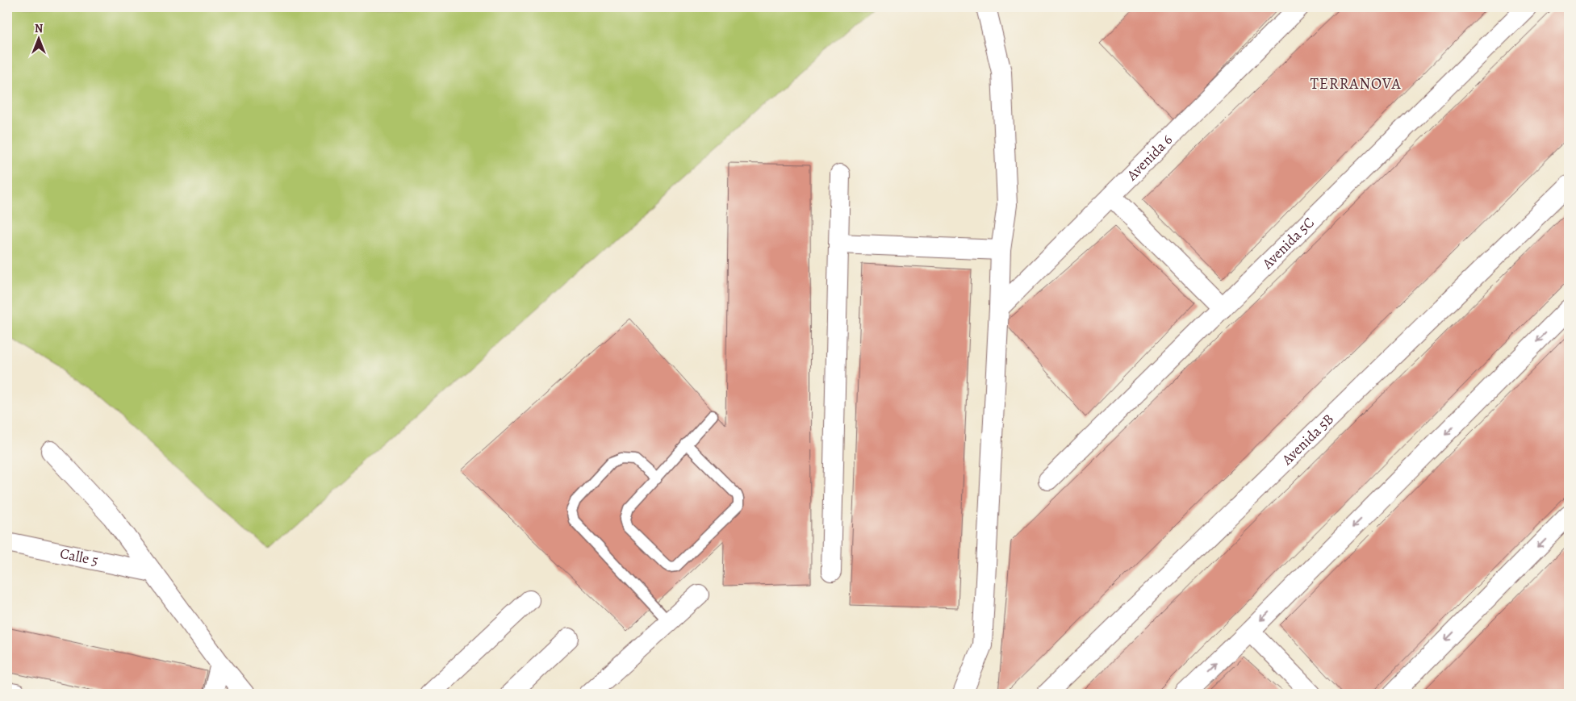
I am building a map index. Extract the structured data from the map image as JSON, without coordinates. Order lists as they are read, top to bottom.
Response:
{
  "streets": {
    "street": [
      "Avenida 6",
      "Avenida 5C",
      "Avenida 5B",
      "Calle 5"
    ]
  },
  "districts": ["TERRANOVA"],
  "north": "top"
}
